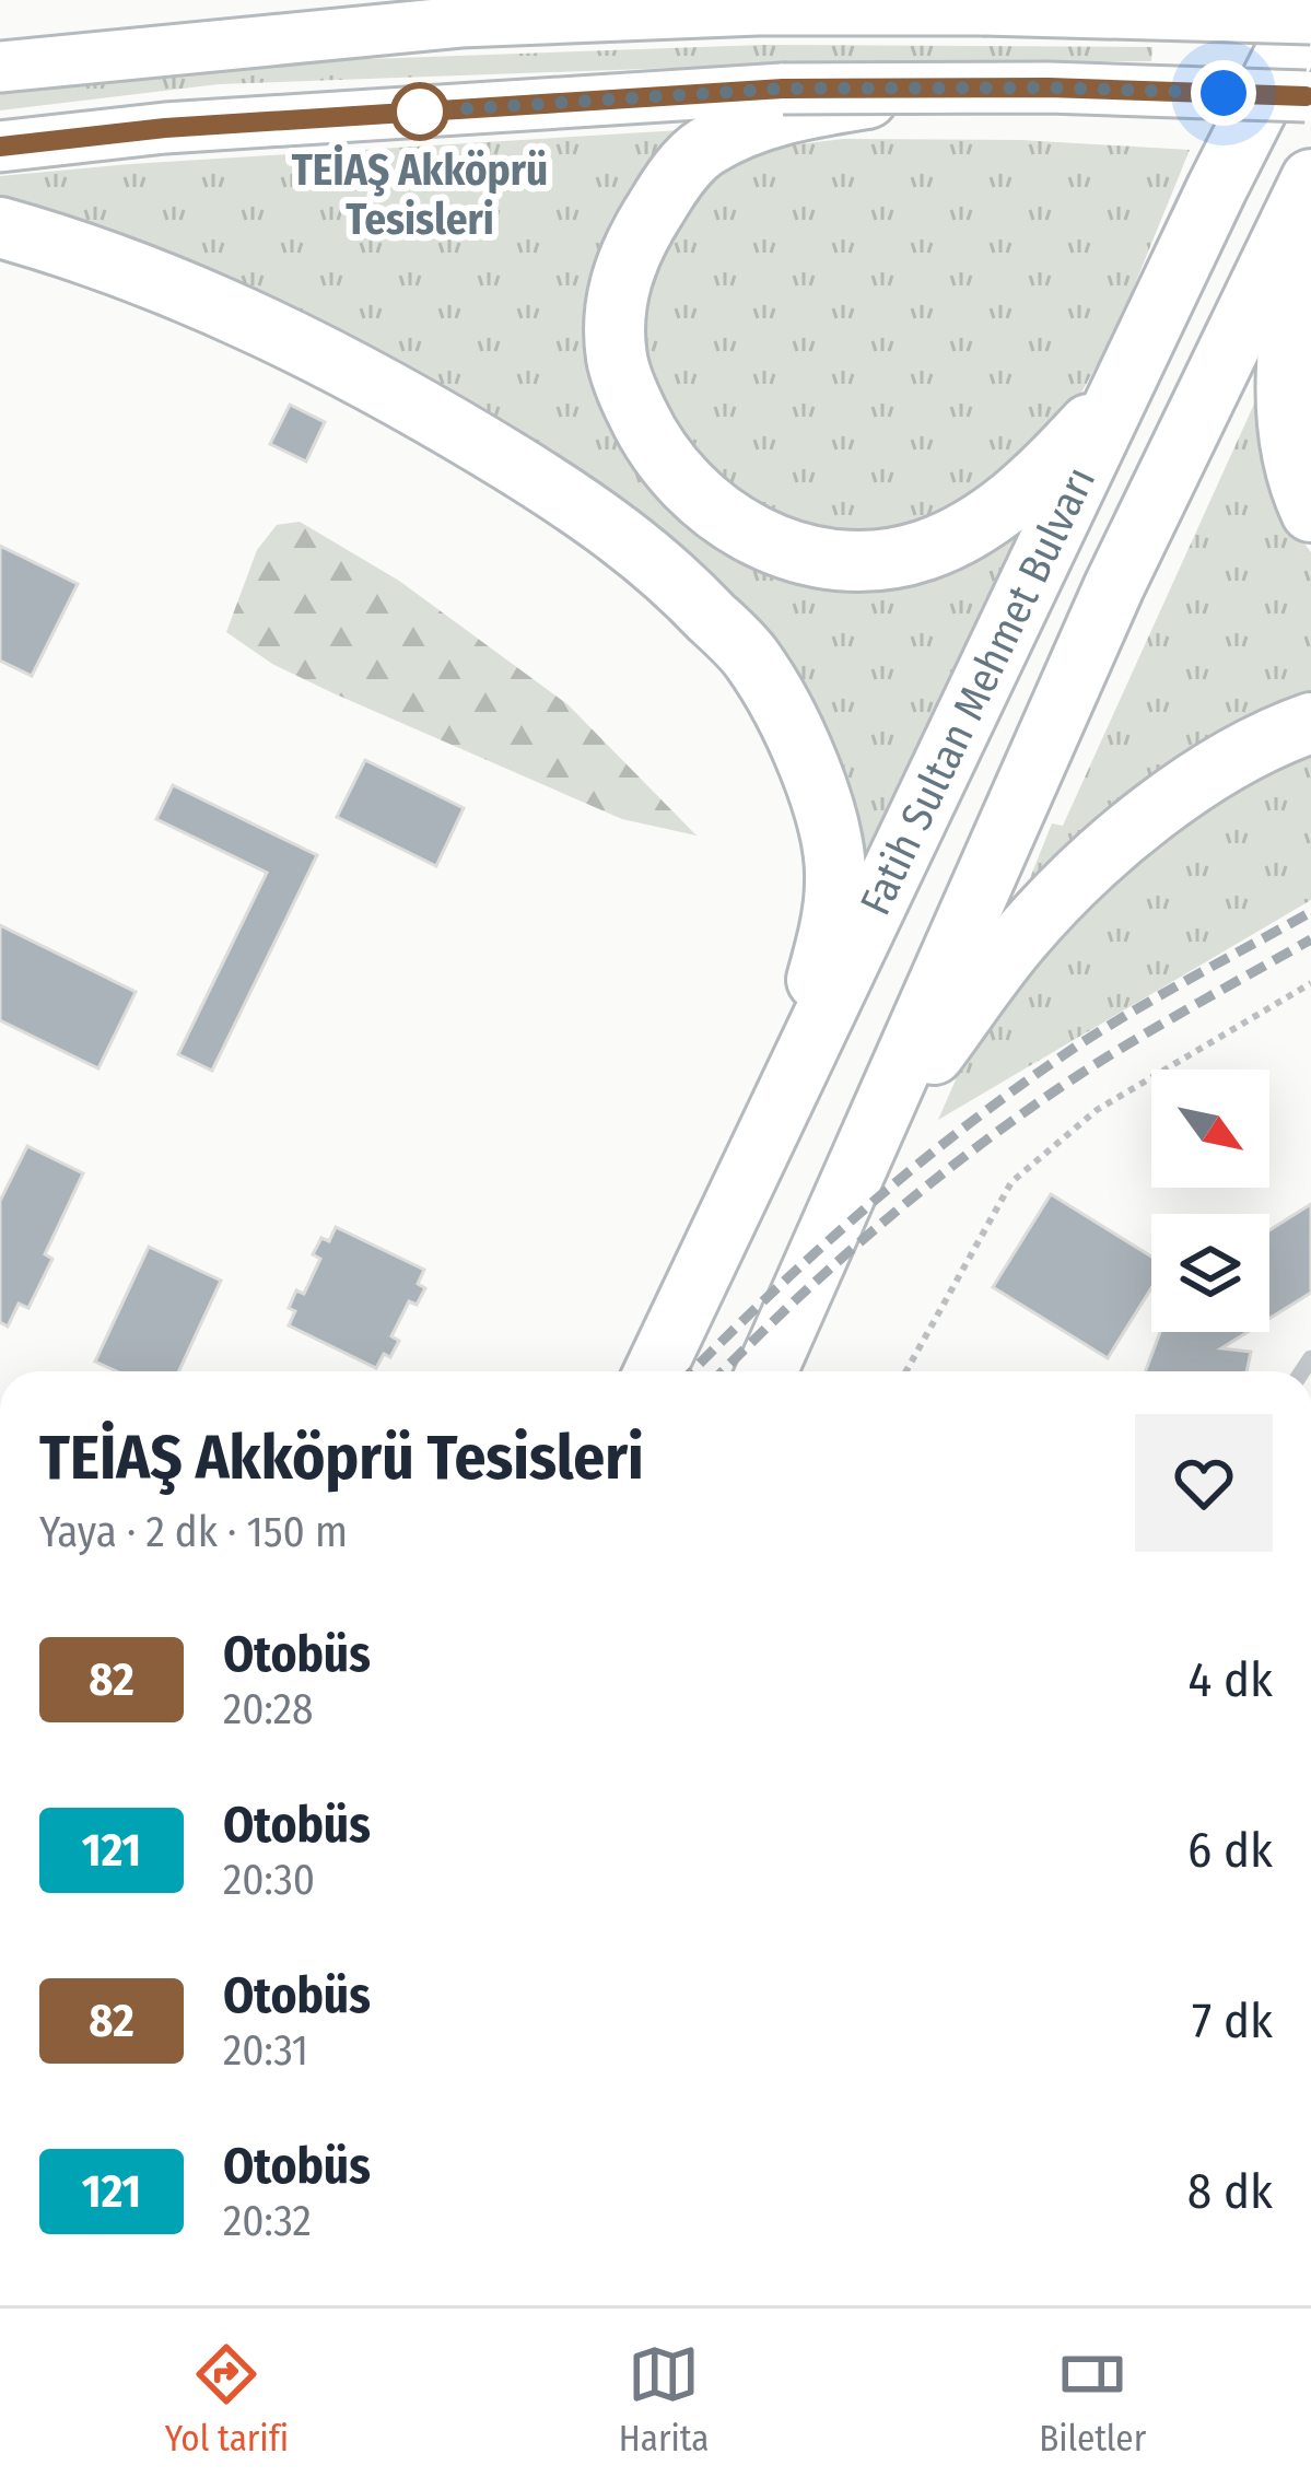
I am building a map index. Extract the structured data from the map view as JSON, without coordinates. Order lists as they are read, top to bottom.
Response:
{
  "streets": {
    "highway": ["Fatih Sultan Mehmet Bulvarı"]
  },
  "places": ["TEİAŞ Akköprü Tesisleri"],
  "lines": ["bus line 82"],
  "north": "bottom right",
  "page": {
    "heading": ["TEİAŞ Akköprü Tesisleri", "Yaya · 2 dk · 150 m"],
    "list": [
      {
        "mark": "82",
        "name": "Otobüs",
        "note": "20:28",
        "value": "4 dk"
      },
      {
        "mark": "121",
        "name": "Otobüs",
        "note": "20:30",
        "value": "6 dk"
      },
      {
        "mark": "82",
        "name": "Otobüs",
        "note": "20:31",
        "value": "7 dk"
      },
      {
        "mark": "121",
        "name": "Otobüs",
        "note": "20:32",
        "value": "8 dk"
      }
    ],
    "tabs": ["Yol tarifi", "Harita", "Biletler"]
  }
}
